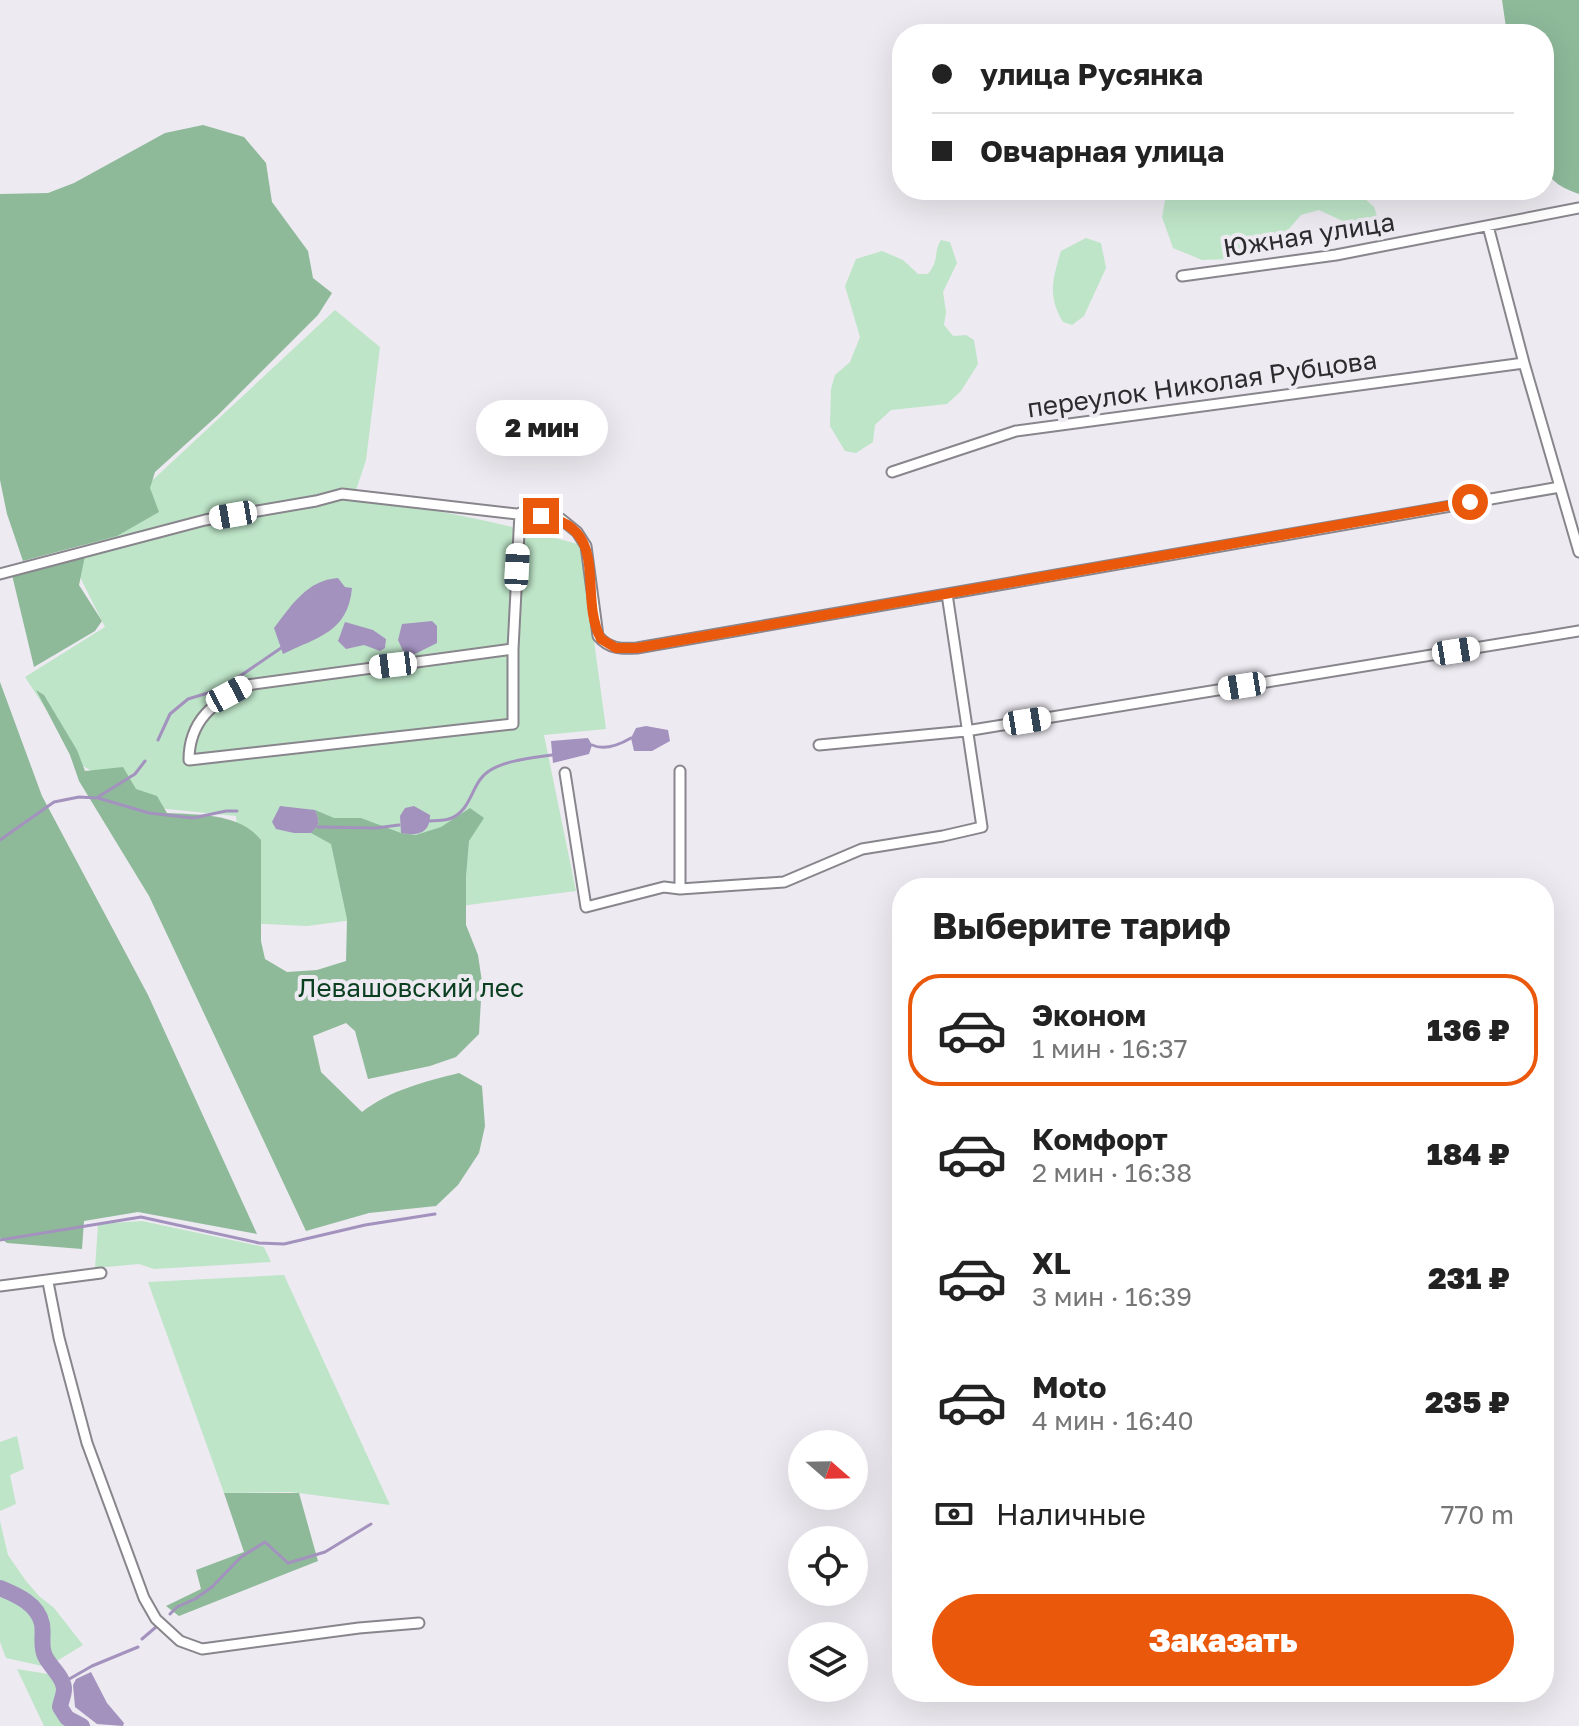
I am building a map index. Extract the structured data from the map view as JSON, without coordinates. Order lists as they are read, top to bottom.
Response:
{
  "streets": {
    "street": ["Южная улица", "переулок Николая Рубцова"]
  },
  "parks": ["Левашовский лес"],
  "north": "right",
  "page": {
    "banner": ["улица Русянка", "Овчарная улица"],
    "bubble": "2 мин",
    "heading": "Выберите тариф",
    "list": [
      {
        "name": "Эконом",
        "note": "1 мин · 16:37",
        "value": "136 ₽"
      },
      {
        "name": "Комфорт",
        "note": "2 мин · 16:38",
        "value": "184 ₽"
      },
      {
        "name": "XL",
        "note": "3 мин · 16:39",
        "value": "231 ₽"
      },
      {
        "name": "Moto",
        "note": "4 мин · 16:40",
        "value": "235 ₽"
      }
    ],
    "pay": ["Наличные", "770 m"],
    "buttons": "Заказать"
  }
}
